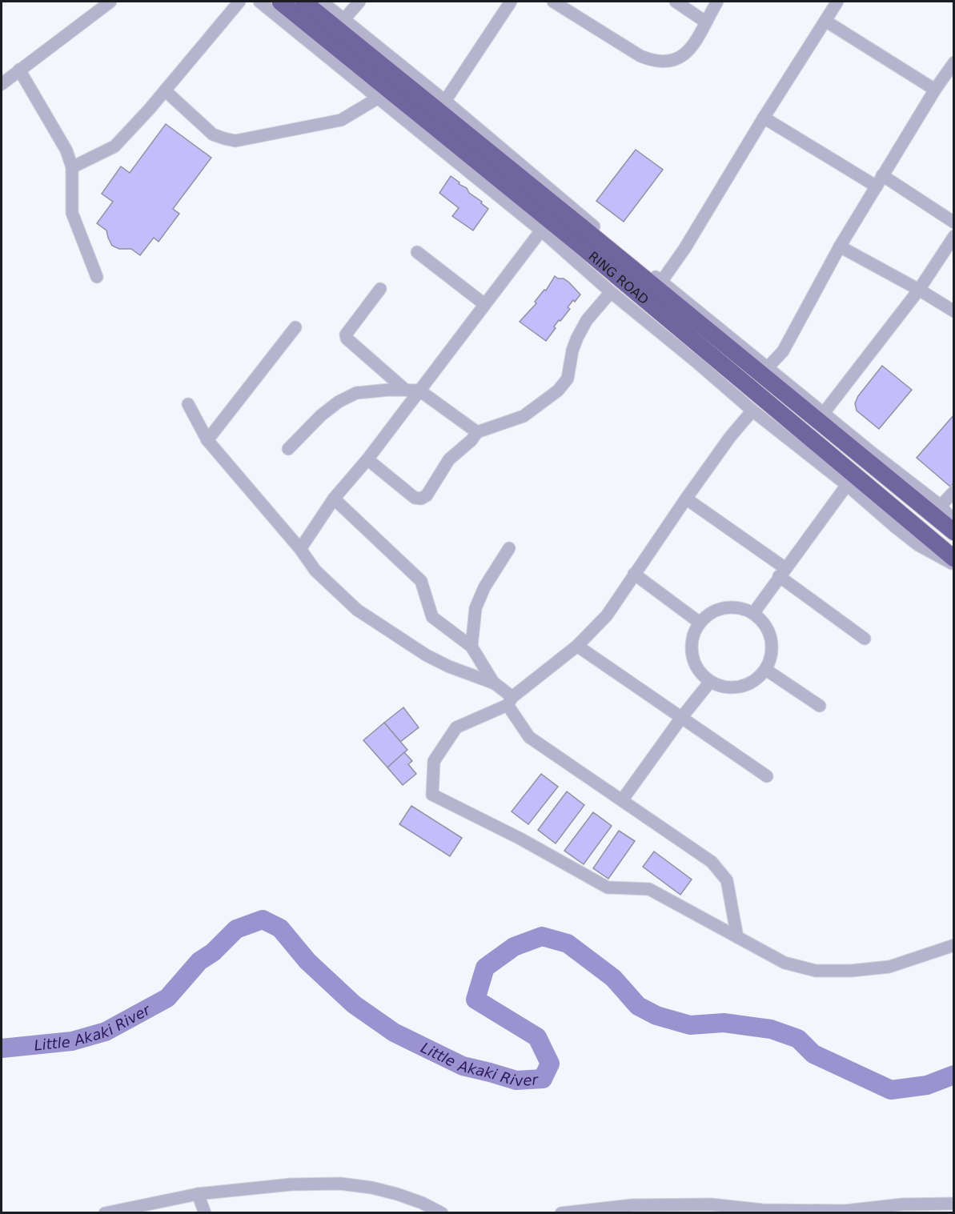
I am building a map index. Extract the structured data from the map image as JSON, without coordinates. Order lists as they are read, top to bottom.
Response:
{
  "streets": {
    "highway": ["RING ROAD"]
  },
  "water": ["Little Akaki River"]
}
